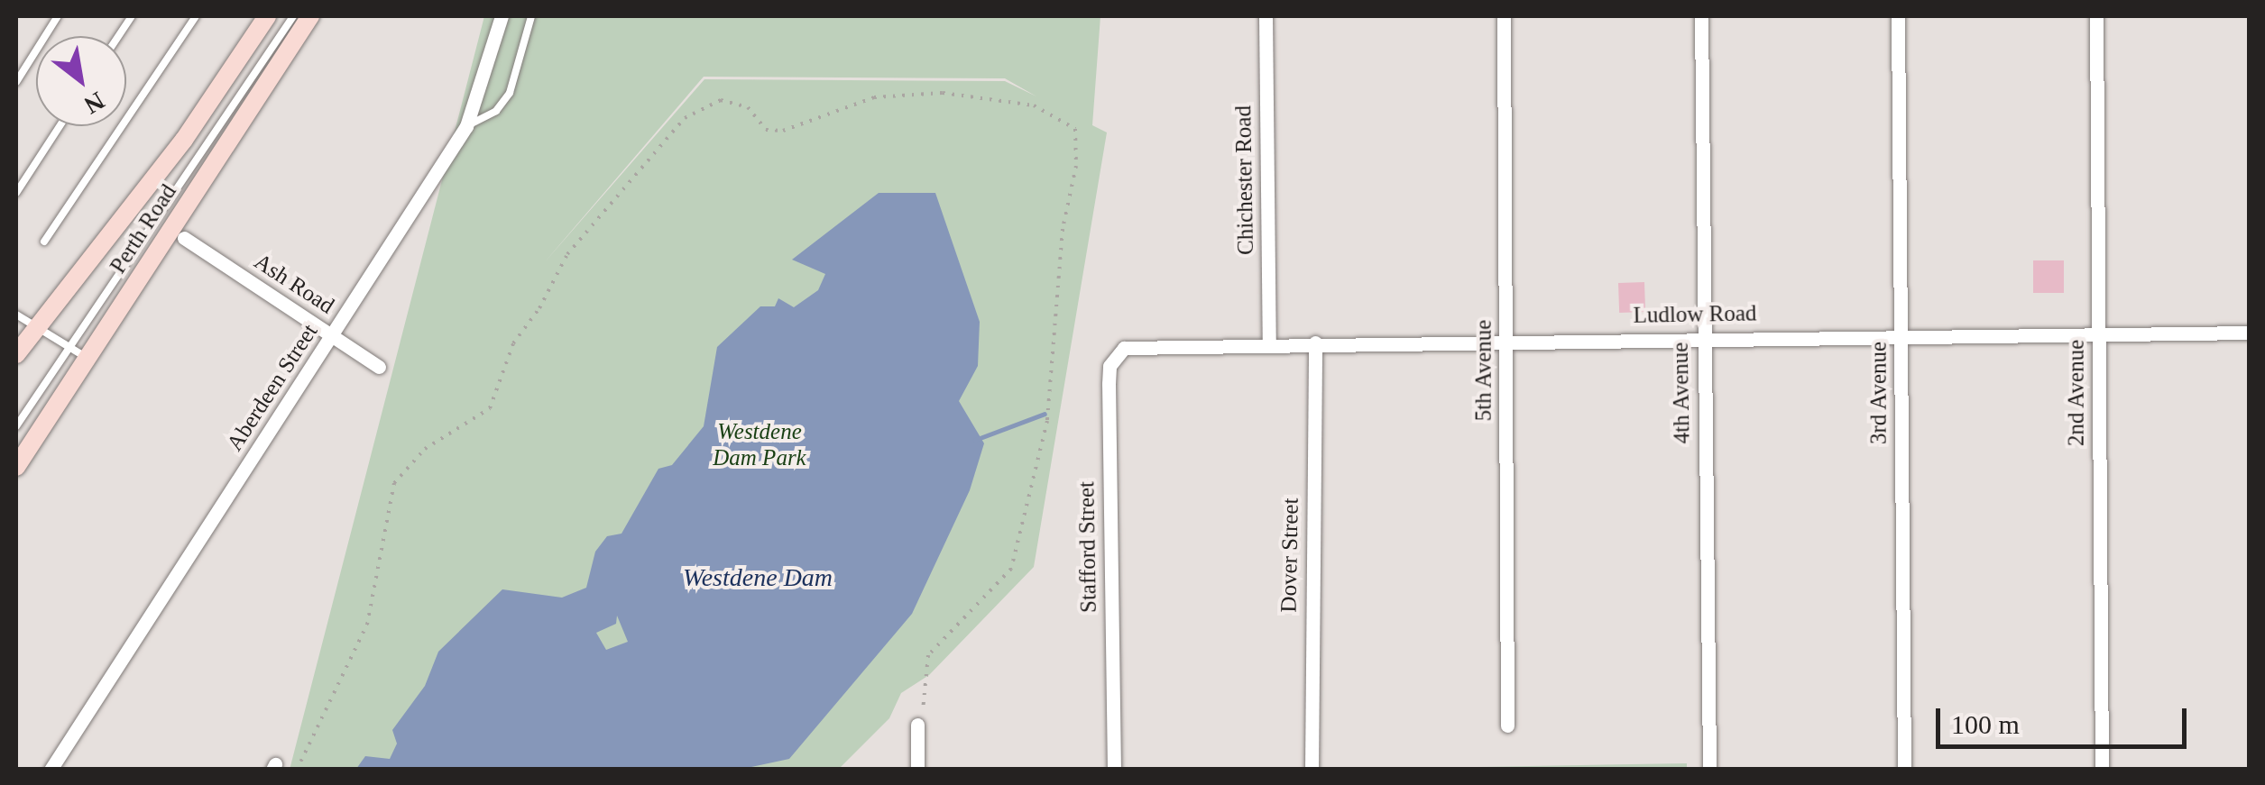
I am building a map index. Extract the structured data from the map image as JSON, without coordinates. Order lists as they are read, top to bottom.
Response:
{
  "streets": {
    "main road": ["Perth Road"],
    "street": [
      "Chichester Road",
      "Ash Road",
      "Ludlow Road",
      "5th Avenue",
      "Aberdeen Street",
      "4th Avenue",
      "3rd Avenue",
      "2nd Avenue",
      "Stafford Street",
      "Dover Street"
    ]
  },
  "crossings": [
    ["Chichester Road", "Ludlow Road"],
    ["Ash Road", "Aberdeen Street"],
    ["Ludlow Road", "5th Avenue"],
    ["Ludlow Road", "4th Avenue"],
    ["Ludlow Road", "3rd Avenue"],
    ["Ludlow Road", "2nd Avenue"],
    ["Ludlow Road", "Stafford Street"],
    ["Ludlow Road", "Dover Street"]
  ],
  "water": ["Westdene Dam"],
  "parks": ["Westdene Dam Park"],
  "scale_bar": "100 m",
  "north": "bottom right"
}
